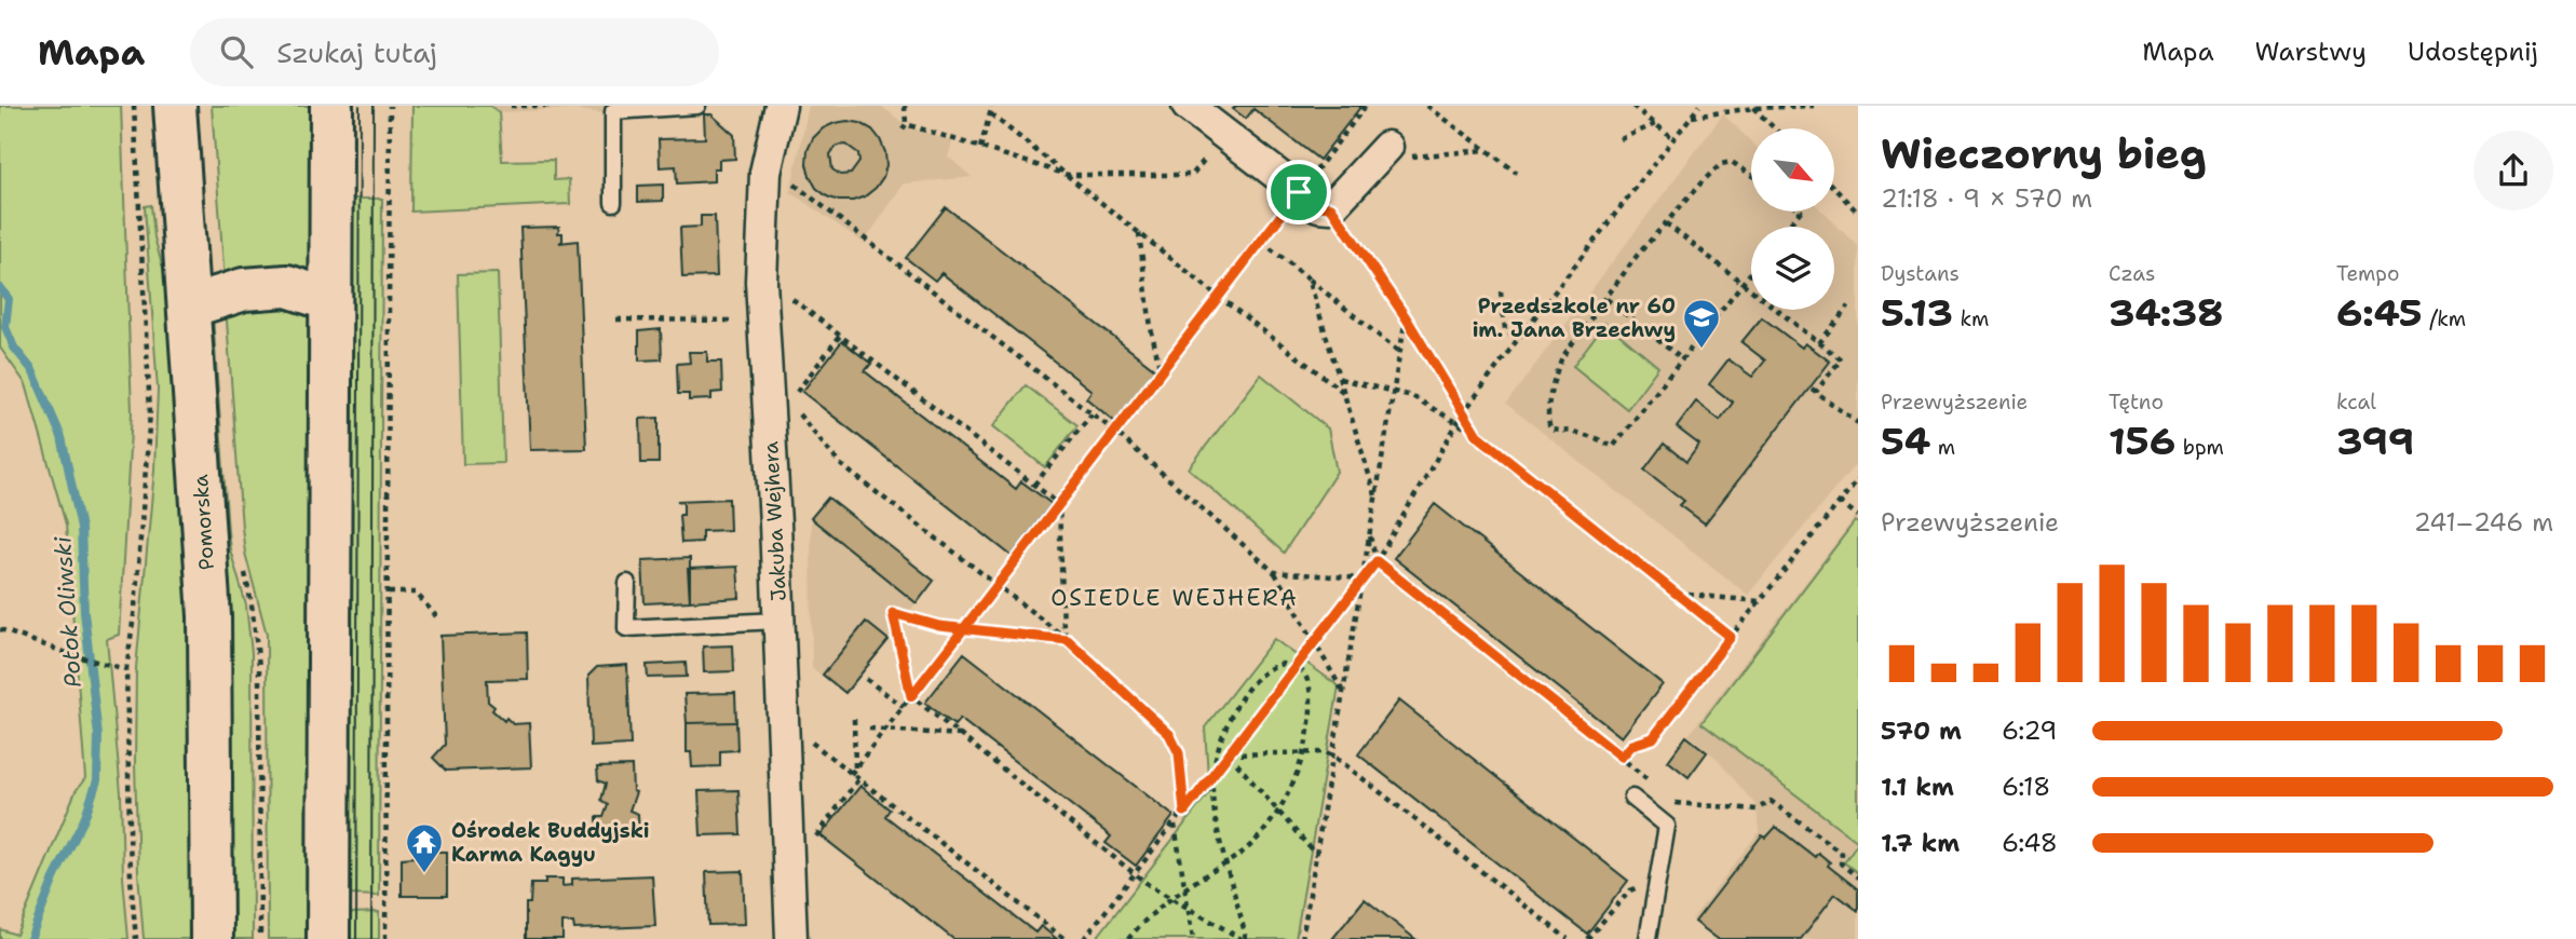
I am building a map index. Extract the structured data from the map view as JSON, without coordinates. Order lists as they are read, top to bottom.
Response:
{
  "streets": {
    "street": ["Jakuba Wejhera", "Pomorska"]
  },
  "districts": ["OSIEDLE WEJHERA"],
  "water": ["Potok Oliwski"],
  "places": {
    "school or university": ["Przedszkole nr 60 im. Jana Brzechwy"],
    "temple": ["Ośrodek Buddyjski Karma Kagyu"]
  },
  "north": "bottom right",
  "page": {
    "header": "Mapa",
    "search": "Szukaj tutaj",
    "nav": ["Mapa", "Warstwy", "Udostępnij"],
    "heading": ["Wieczorny bieg", "21:18 · 9 × 570 m"],
    "stats": [
      ["Dystans", "5.13 km"],
      ["Czas", "34:38"],
      ["Tempo", "6:45 /km"],
      ["Przewyższenie", "54 m"],
      ["Tętno", "156 bpm"],
      ["kcal", "399"]
    ],
    "chart": ["Przewyższenie", "241–246 m"],
    "list": [
      {
        "name": "570 m",
        "note": "6:29"
      },
      {
        "name": "1.1 km",
        "note": "6:18"
      },
      {
        "name": "1.7 km",
        "note": "6:48"
      }
    ]
  }
}
